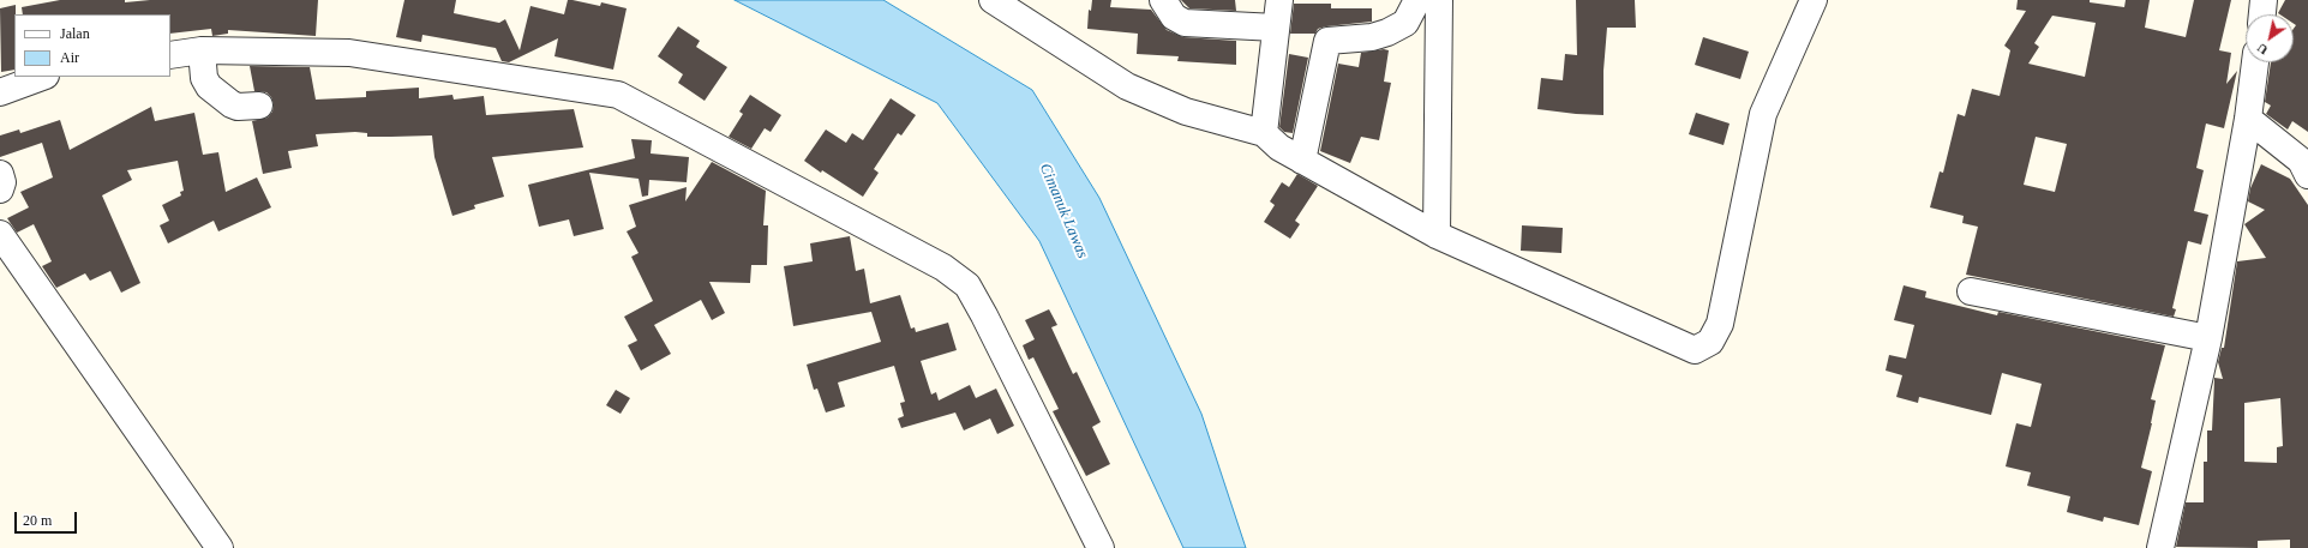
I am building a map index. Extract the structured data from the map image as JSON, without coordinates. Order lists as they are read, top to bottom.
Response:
{
  "water": ["Cimanuk Lawas"],
  "legend": ["Jalan", "Air"],
  "scale_bar": "20 m",
  "north": "bottom left"
}
